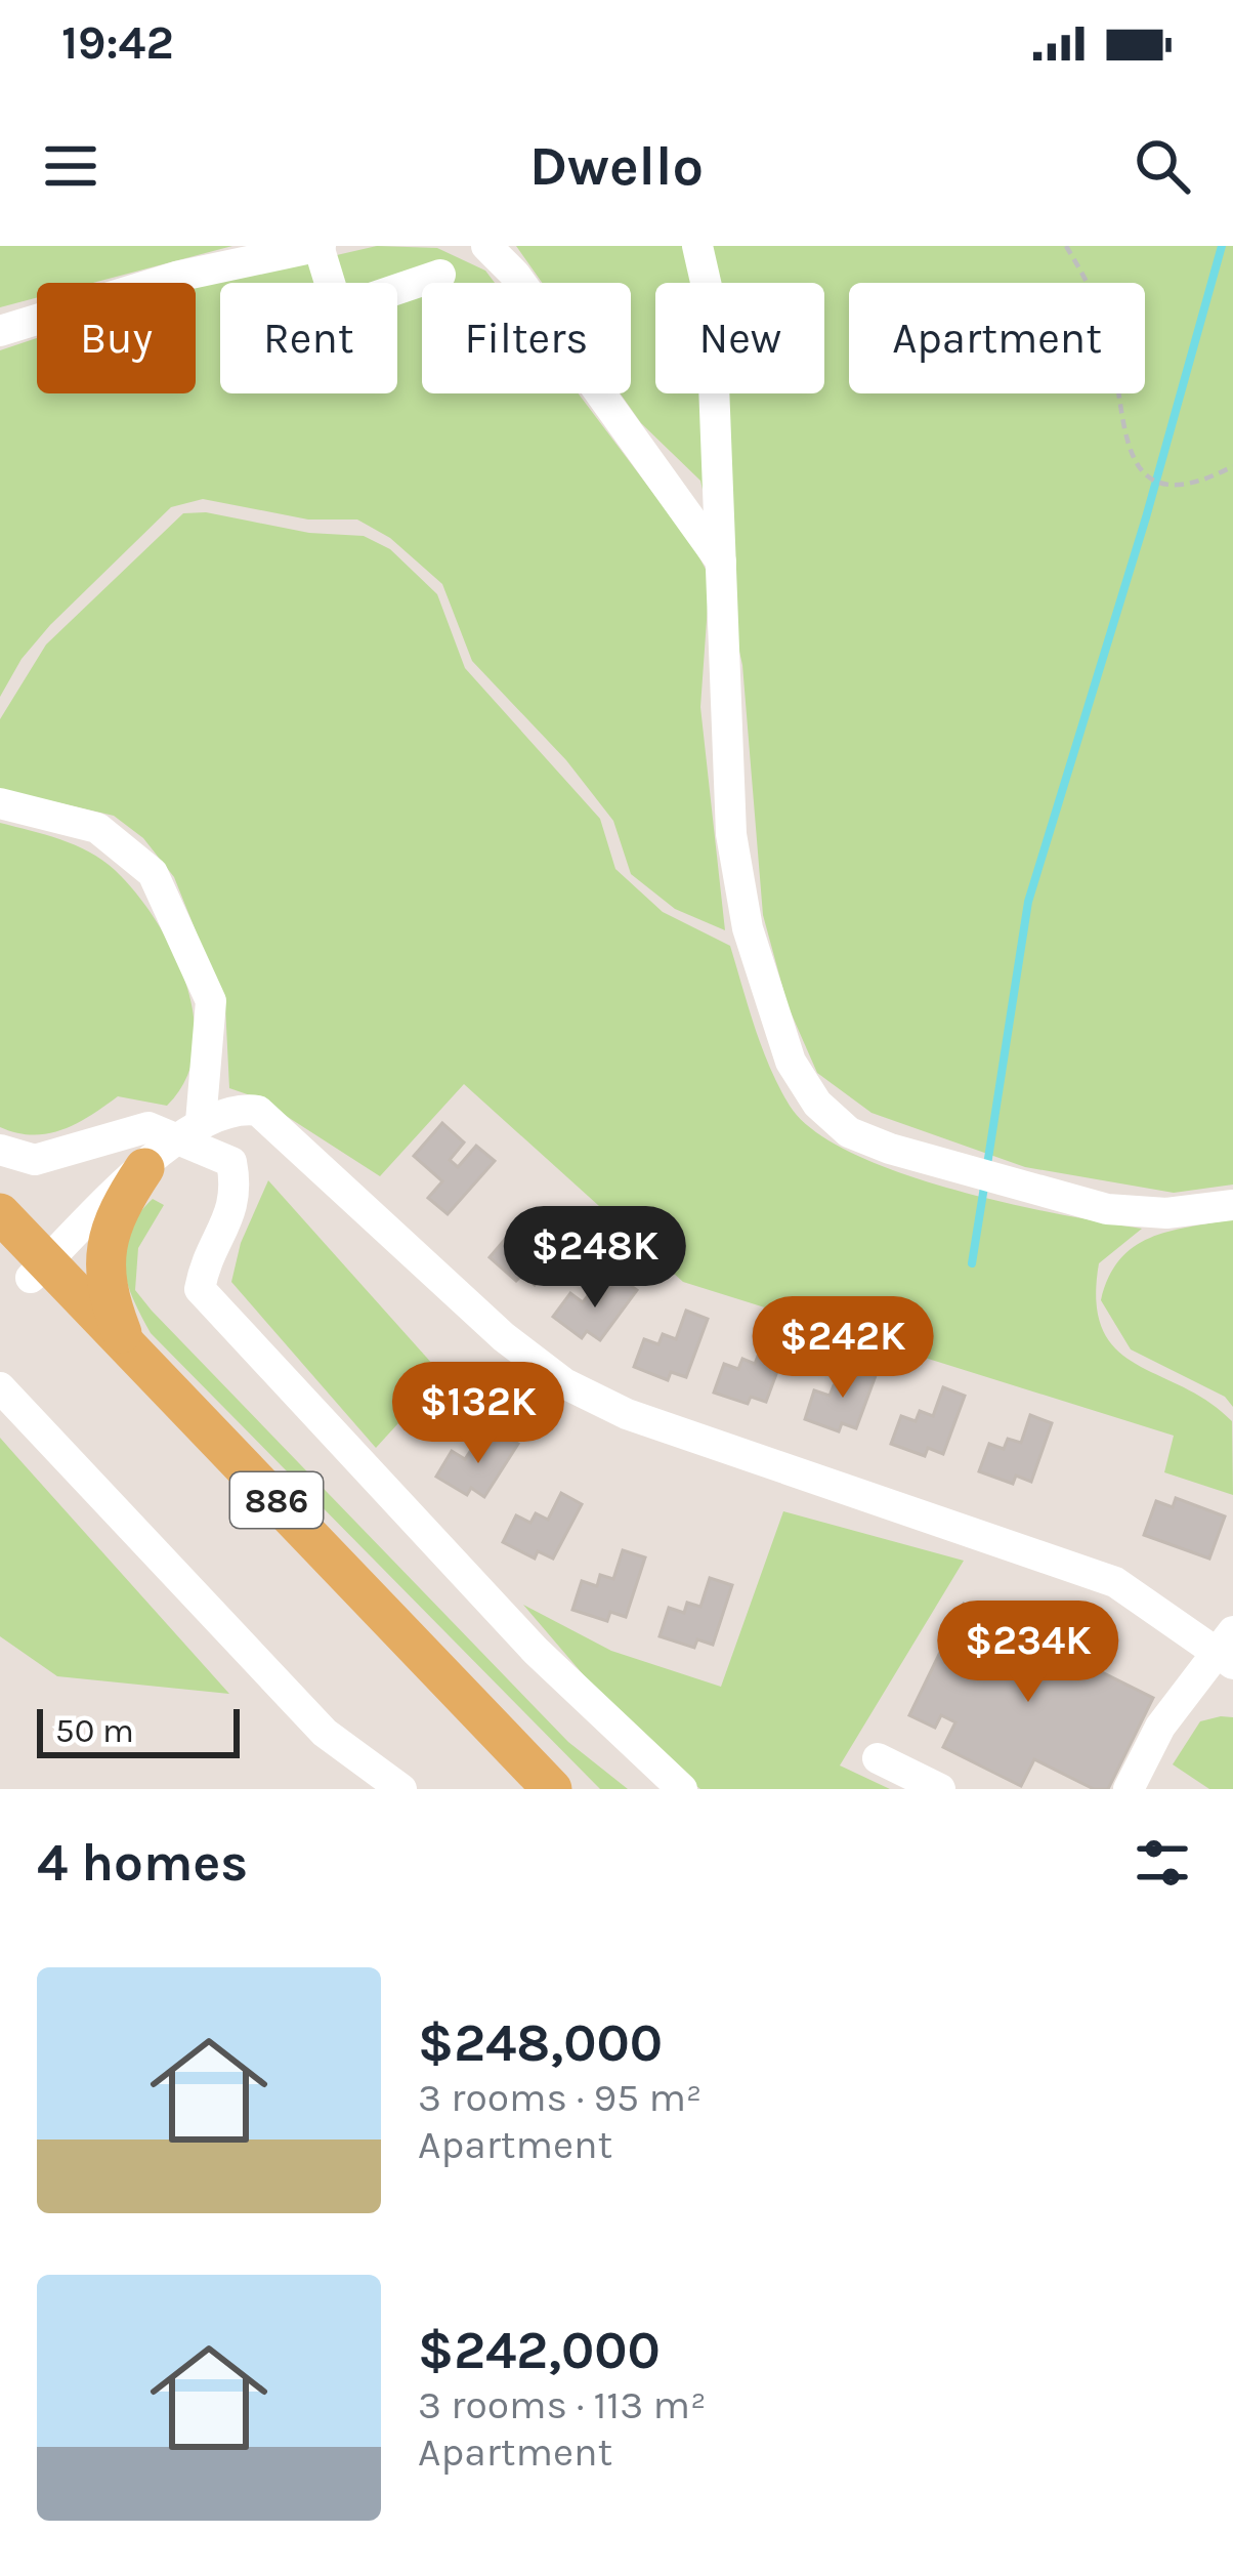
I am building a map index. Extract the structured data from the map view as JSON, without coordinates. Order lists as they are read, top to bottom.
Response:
{
  "streets": {
    "main road": ["886"]
  },
  "scale_bar": "50 m",
  "page": {
    "status": "19:42",
    "header": "Dwello",
    "chip": [
      "Buy",
      "Rent",
      "Filters",
      "New",
      "Apartment"
    ],
    "price": [
      "$248K",
      "$242K",
      "$132K",
      "$234K"
    ],
    "scale": "50 m",
    "heading": "4 homes",
    "list": [
      {
        "name": "$248,000",
        "note": "3 rooms · 95 m² · Apartment"
      },
      {
        "name": "$242,000",
        "note": "3 rooms · 113 m² · Apartment"
      }
    ]
  }
}
